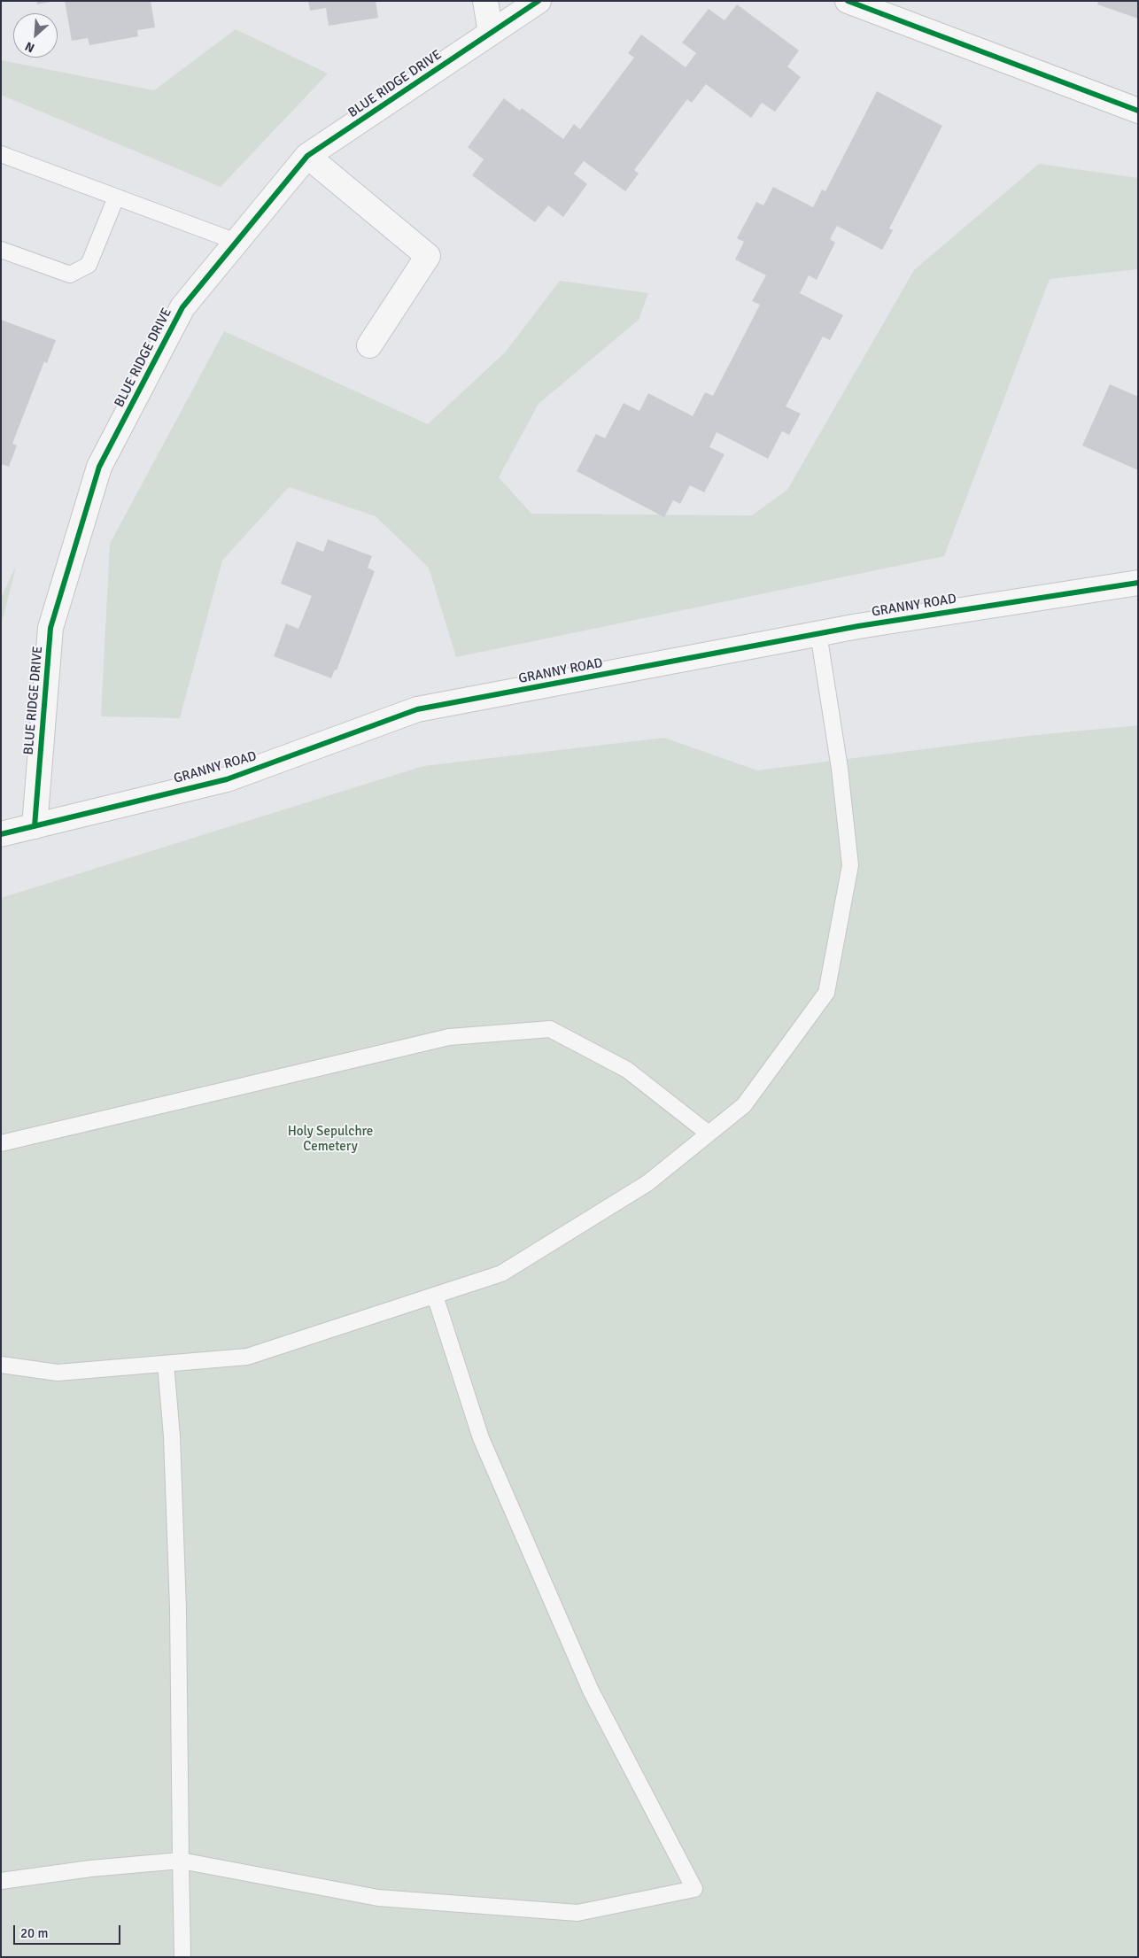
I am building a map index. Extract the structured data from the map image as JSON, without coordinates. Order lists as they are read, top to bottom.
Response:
{
  "streets": {
    "street": ["BLUE RIDGE DRIVE", "GRANNY ROAD"]
  },
  "crossings": [
    ["BLUE RIDGE DRIVE", "GRANNY ROAD"]
  ],
  "parks": ["Holy Sepulchre Cemetery"],
  "scale_bar": "20 m",
  "north": "bottom left"
}
